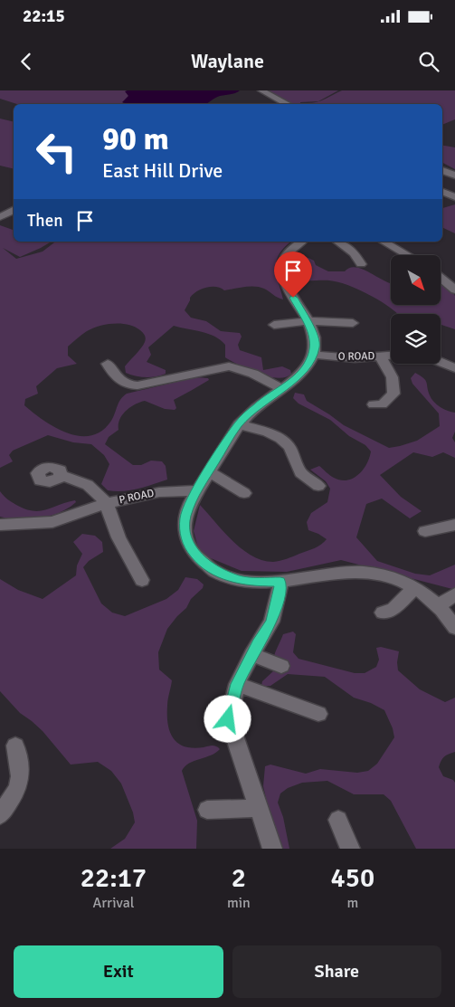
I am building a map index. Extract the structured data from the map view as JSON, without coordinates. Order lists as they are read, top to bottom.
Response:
{
  "streets": {
    "street": ["O ROAD", "P ROAD"]
  },
  "north": "bottom right",
  "page": {
    "status": "22:15",
    "header": "Waylane",
    "turn": ["90 m", "East Hill Drive"],
    "then": "Then",
    "eta": [
      "22:17",
      "Arrival",
      "2",
      "min",
      "450",
      "m"
    ],
    "buttons": ["Exit", "Share"]
  }
}
